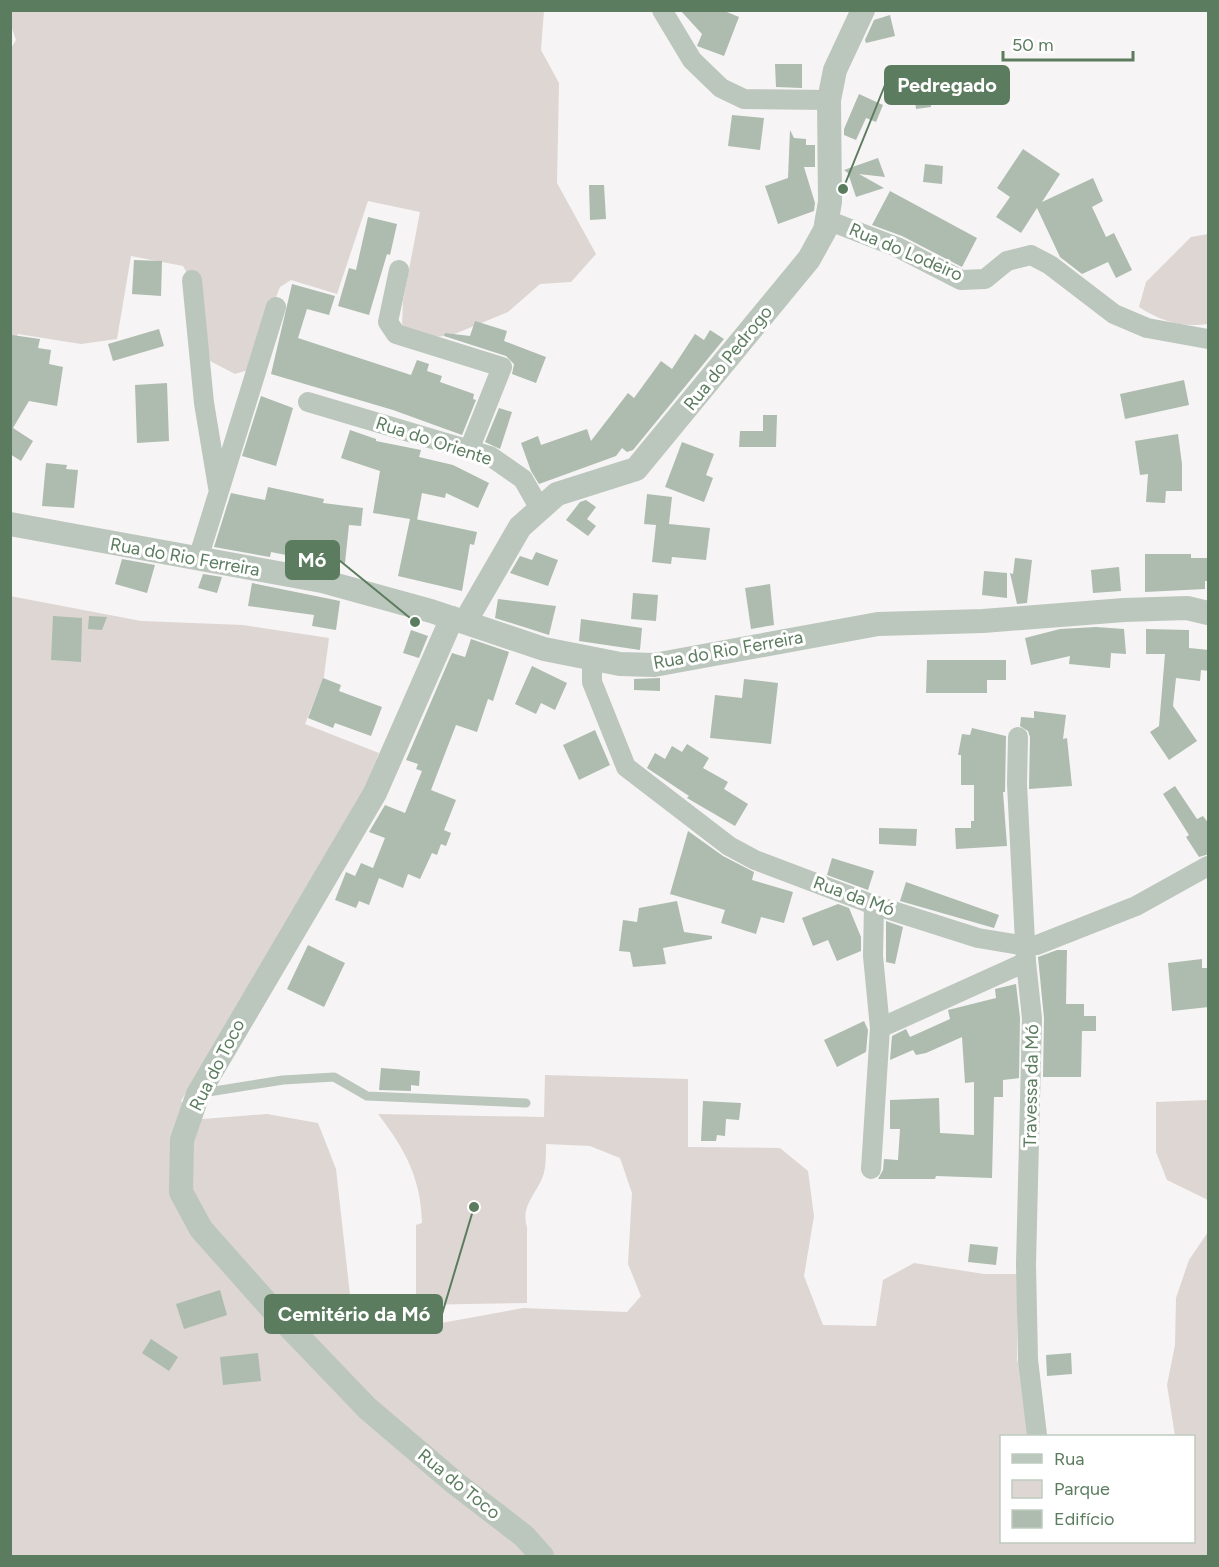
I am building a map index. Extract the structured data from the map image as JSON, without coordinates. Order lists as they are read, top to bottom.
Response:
{
  "streets": {
    "street": [
      "Rua do Lodeiro",
      "Rua do Pedrogo",
      "Rua do Oriente",
      "Rua do Rio Ferreira",
      "Rua da Mó",
      "Rua do Toco",
      "Travessa da Mó"
    ]
  },
  "crossings": [
    ["Rua do Lodeiro", "Rua do Pedrogo"],
    ["Rua do Pedrogo", "Rua do Oriente"],
    ["Rua do Pedrogo", "Rua do Rio Ferreira"],
    ["Rua do Pedrogo", "Rua do Toco"],
    ["Rua do Rio Ferreira", "Rua da Mó"],
    ["Rua do Rio Ferreira", "Rua do Toco"],
    ["Rua da Mó", "Travessa da Mó"]
  ],
  "places": ["Pedregado", "Mó", "Cemitério da Mó"],
  "legend": ["Rua", "Parque", "Edifício"],
  "scale_bar": "50 m"
}
